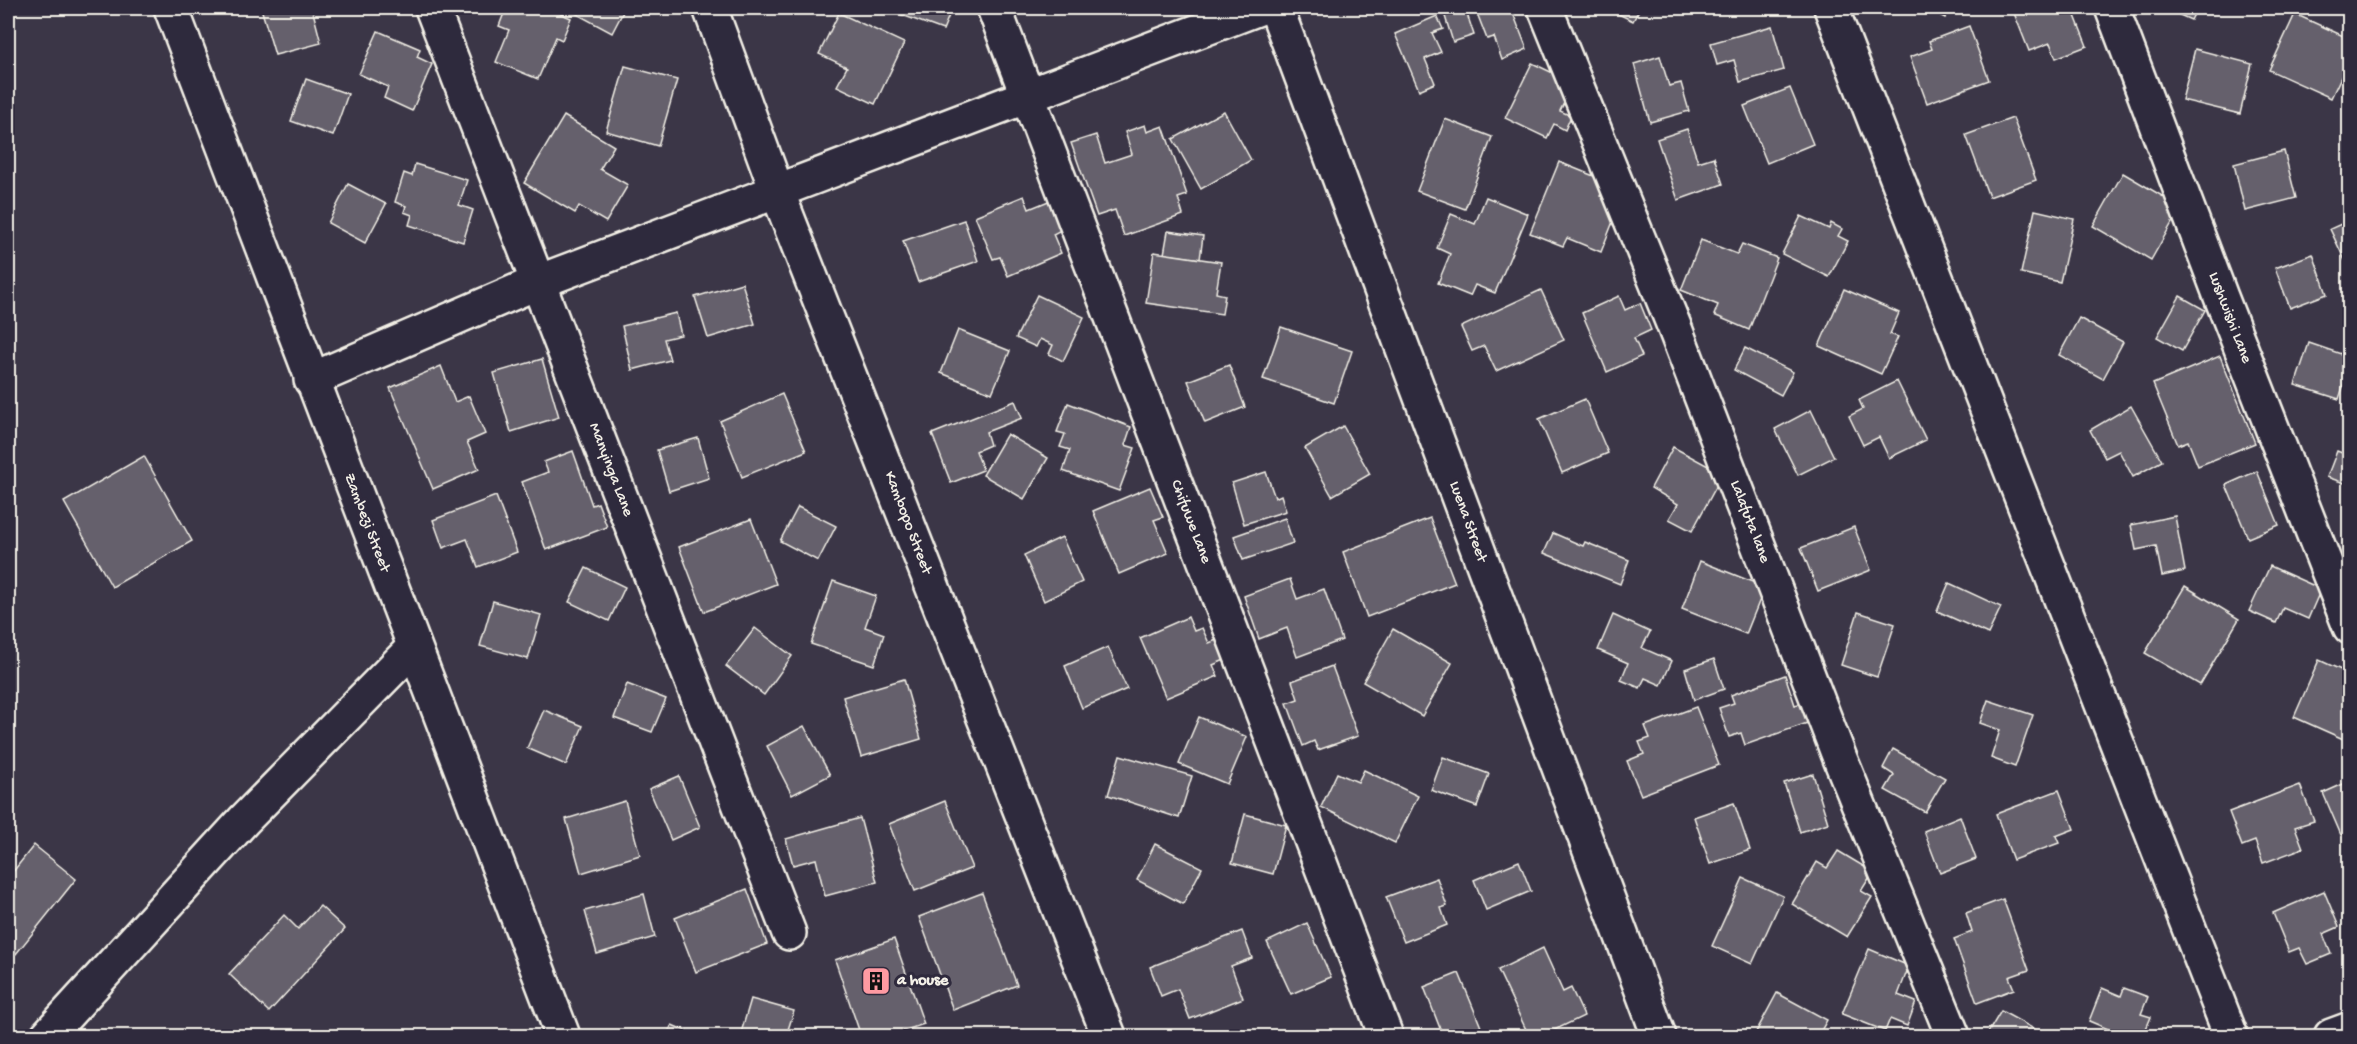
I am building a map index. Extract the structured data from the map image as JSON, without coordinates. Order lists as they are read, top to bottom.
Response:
{
  "streets": {
    "street": [
      "Lushwishi Lane",
      "Manyinga Lane",
      "Chifuwe Lane",
      "Luena Street",
      "Lalafuta lane",
      "Zambezi Street",
      "Kambopo Street"
    ]
  },
  "places": {
    "building": ["a house"]
  }
}
